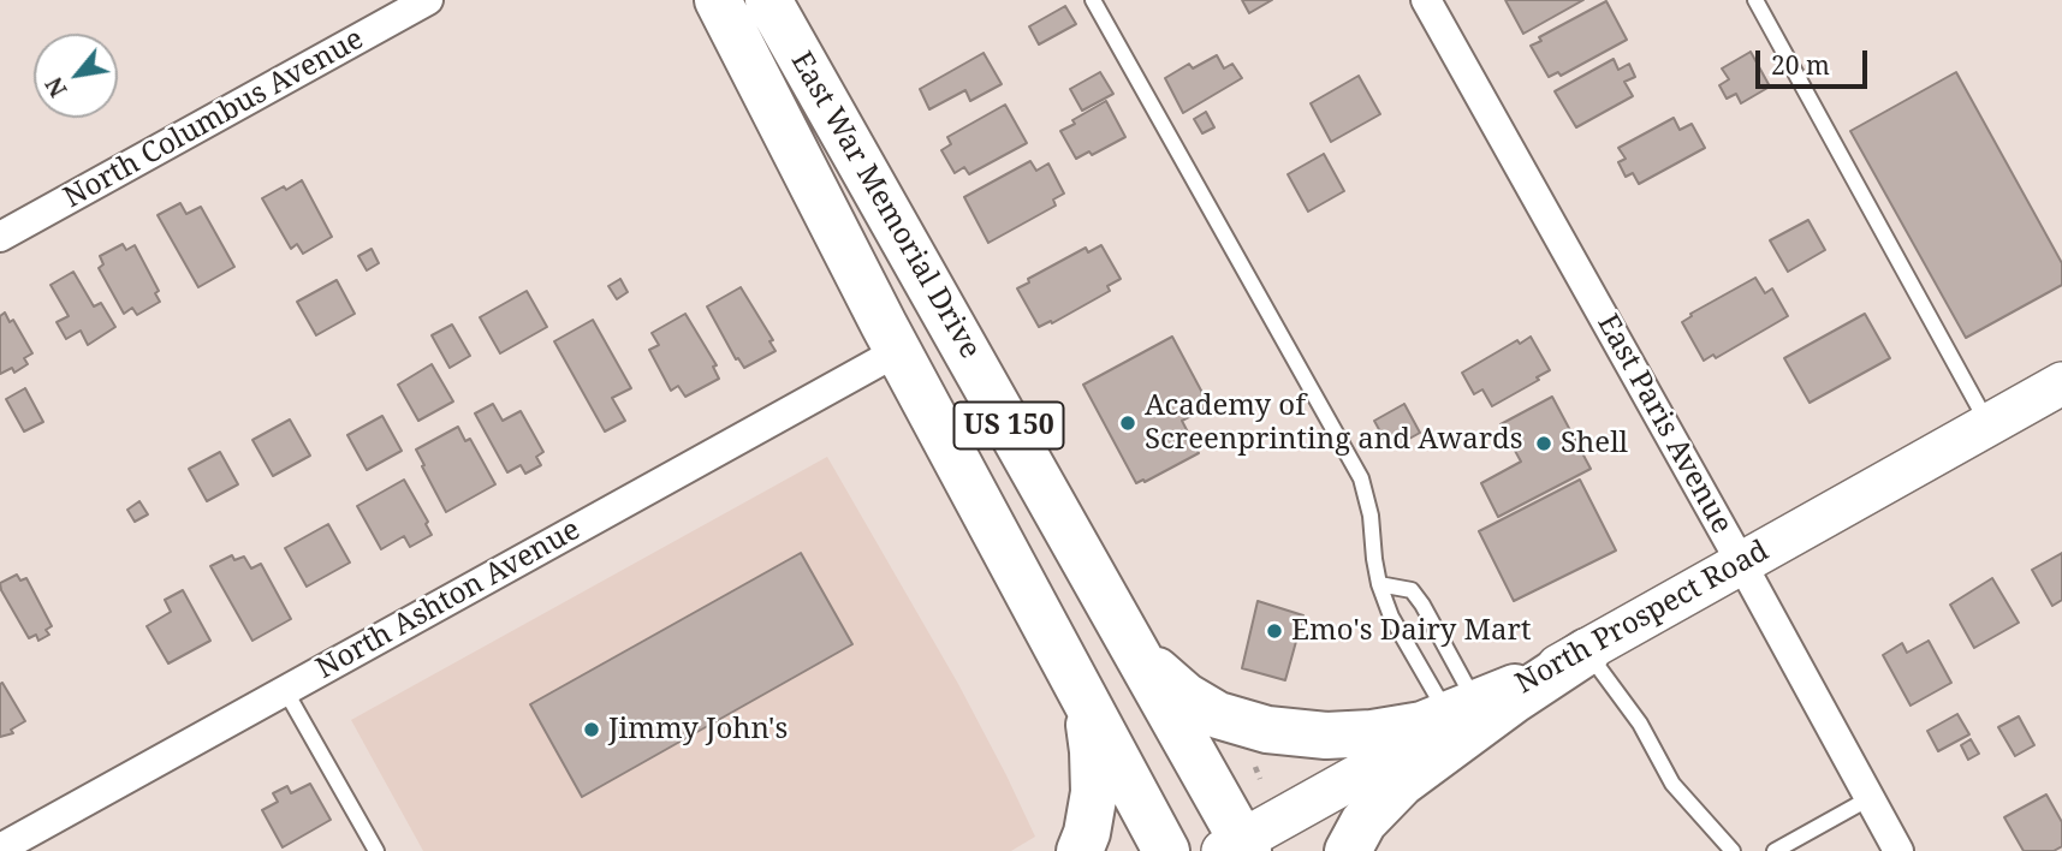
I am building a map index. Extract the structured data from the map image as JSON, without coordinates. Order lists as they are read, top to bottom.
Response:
{
  "streets": {
    "highway": ["East War Memorial Drive", "US 150"],
    "main road": ["North Prospect Road"],
    "street": ["North Columbus Avenue", "East Paris Avenue", "North Ashton Avenue"]
  },
  "crossings": [
    ["East War Memorial Drive", "North Ashton Avenue"],
    ["East War Memorial Drive", "North Prospect Road"],
    ["East Paris Avenue", "North Prospect Road"]
  ],
  "places": [
    "Academy of Screenprinting and Awards",
    "Shell",
    "Emo's Dairy Mart",
    "Jimmy John's"
  ],
  "scale_bar": "20 m",
  "north": "bottom left"
}
